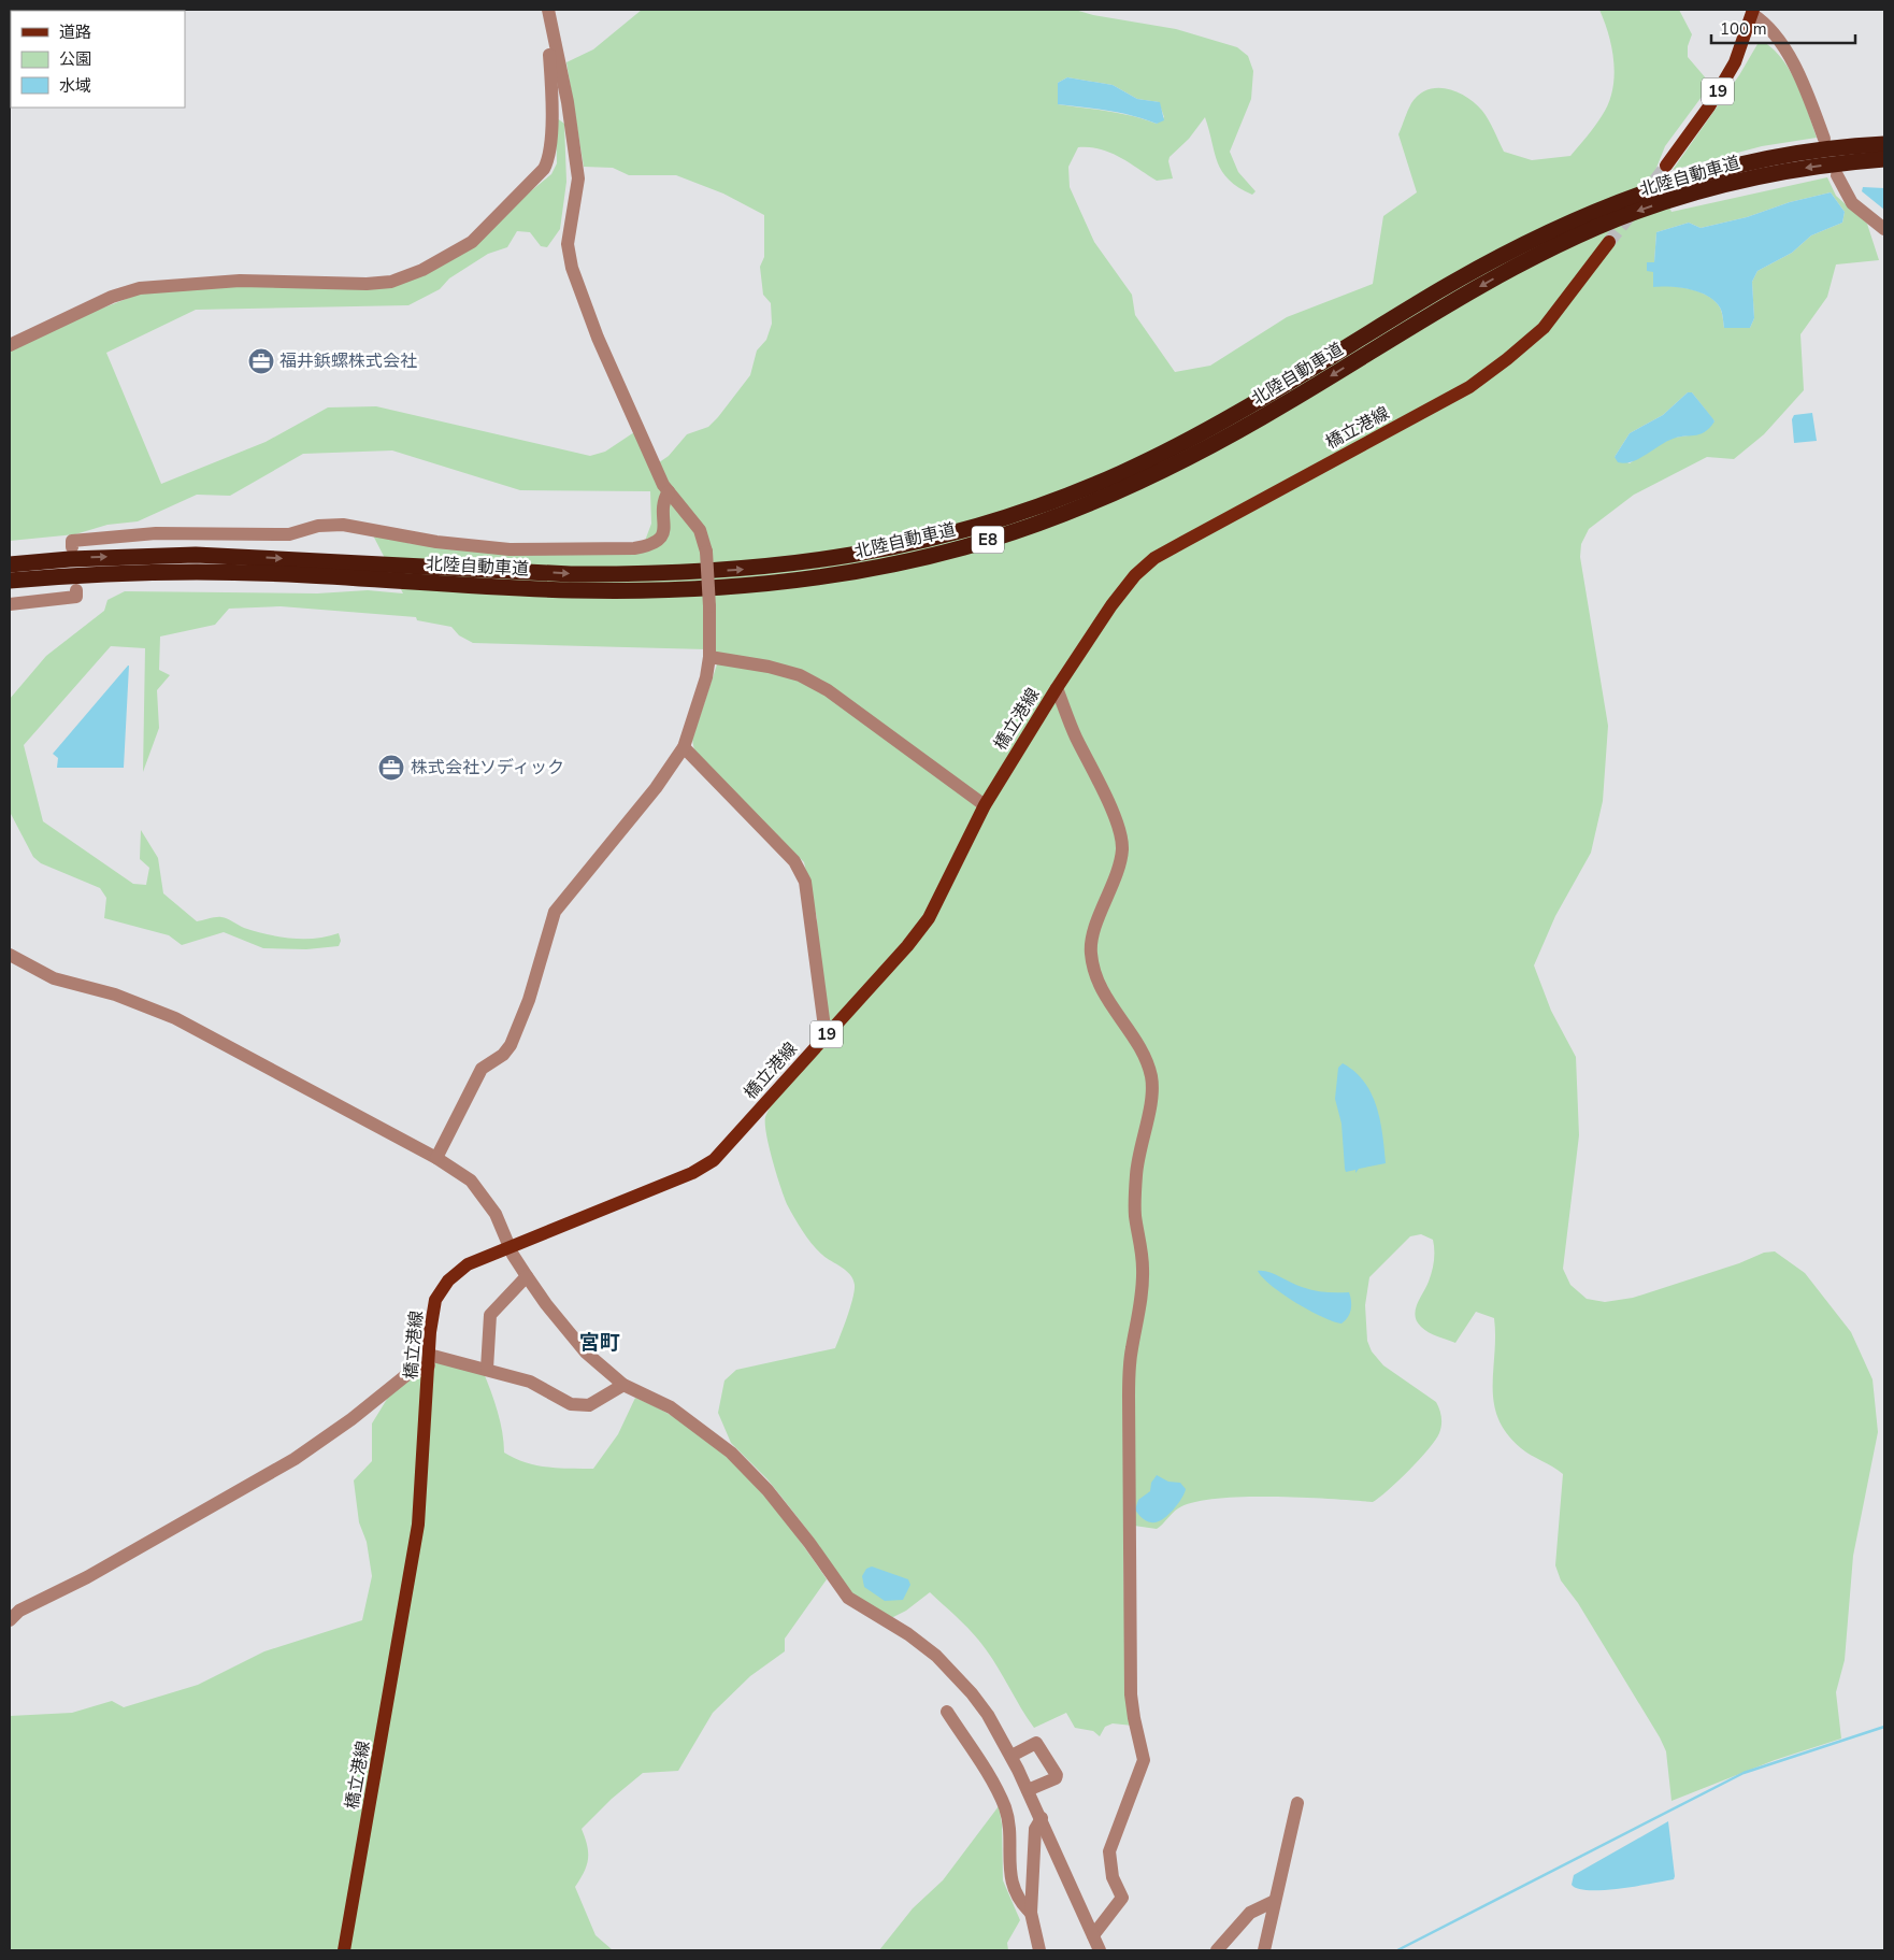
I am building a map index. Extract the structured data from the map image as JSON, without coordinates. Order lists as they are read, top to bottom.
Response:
{
  "streets": {
    "highway": ["北陸自動車道", "E8"],
    "main road": ["19", "橋立港線"]
  },
  "districts": ["宮町"],
  "places": {
    "office": ["福井鋲螺株式会社", "株式会社ソディック"]
  },
  "legend": ["道路", "公園", "水域"],
  "scale_bar": "100 m"
}
